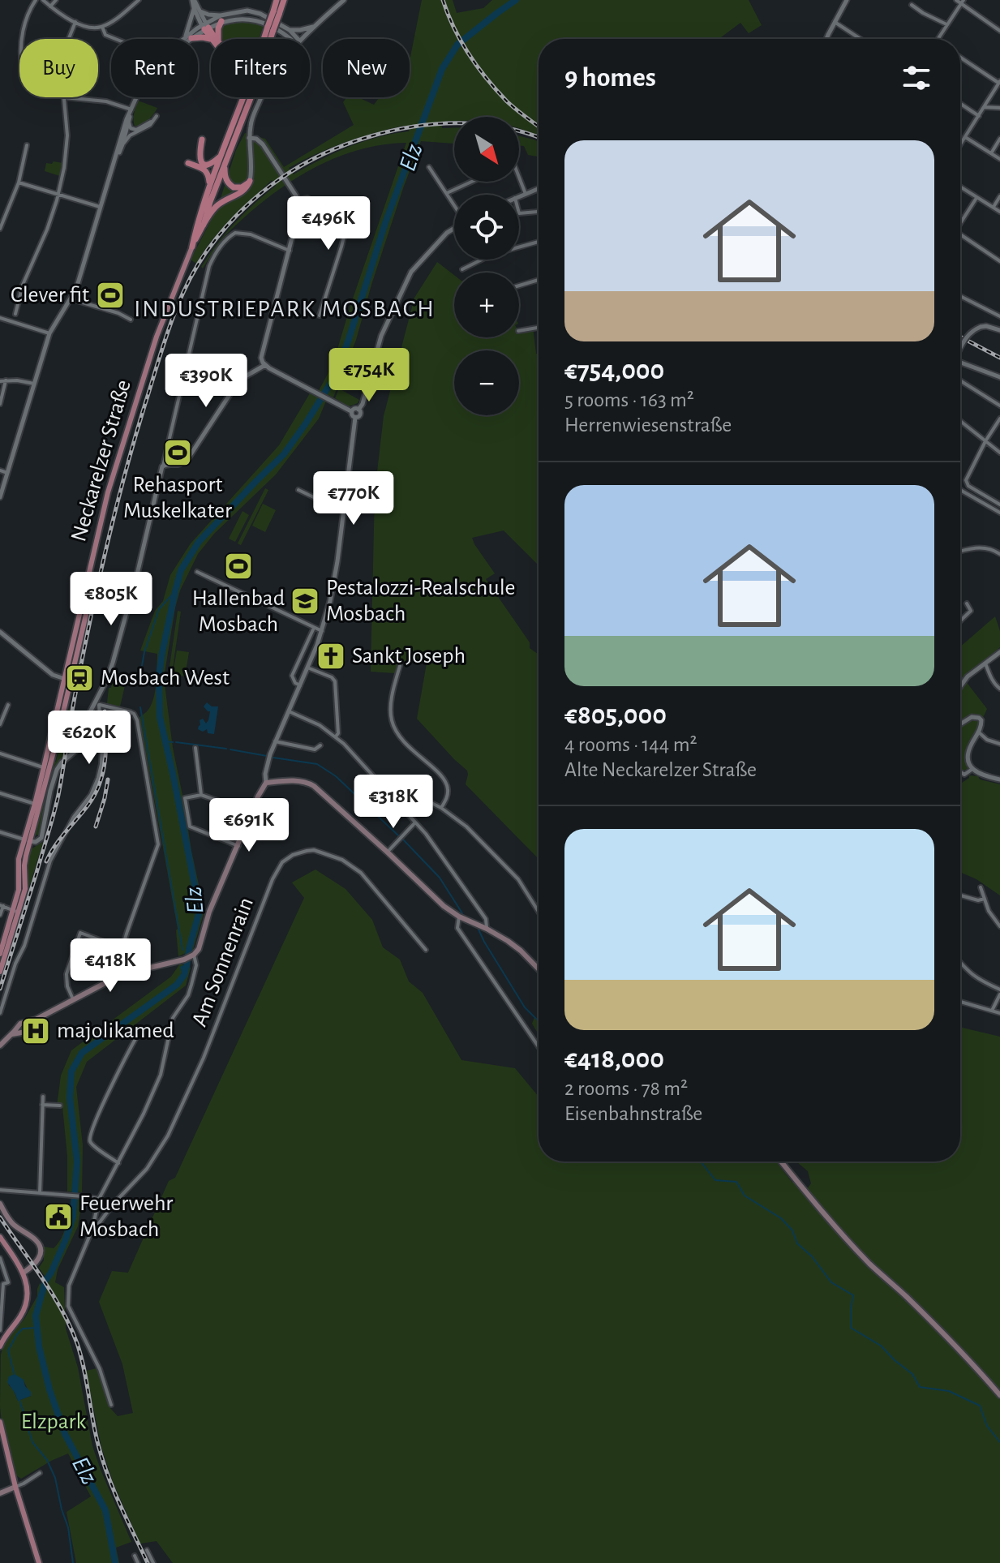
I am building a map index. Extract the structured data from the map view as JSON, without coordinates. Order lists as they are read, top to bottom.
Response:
{
  "streets": {
    "main road": ["Neckarelzer Straße"],
    "street": ["Am Sonnenrain"]
  },
  "districts": ["INDUSTRIEPARK MOSBACH"],
  "water": ["Elz"],
  "parks": ["Elzpark"],
  "places": {
    "sports": ["Clever fit", "Rehasport Muskelkater", "Hallenbad Mosbach"],
    "school or university": ["Pestalozzi-Realschule Mosbach"],
    "church": ["Sankt Joseph"],
    "station": ["Mosbach West"],
    "hospital": ["majolikamed"],
    "public building": ["Feuerwehr Mosbach"]
  },
  "north": "bottom right",
  "page": {
    "chip": [
      "Buy",
      "Rent",
      "Filters",
      "New"
    ],
    "heading": "9 homes",
    "map_buttons": ["+", "−"],
    "list": [
      {
        "name": "€754,000",
        "note": "5 rooms · 163 m² · Herrenwiesenstraße"
      },
      {
        "name": "€805,000",
        "note": "4 rooms · 144 m² · Alte Neckarelzer Straße"
      },
      {
        "name": "€418,000",
        "note": "2 rooms · 78 m² · Eisenbahnstraße"
      }
    ],
    "price": [
      "€496K",
      "€754K",
      "€390K",
      "€770K",
      "€805K",
      "€620K",
      "€318K",
      "€691K",
      "€418K"
    ]
  }
}
